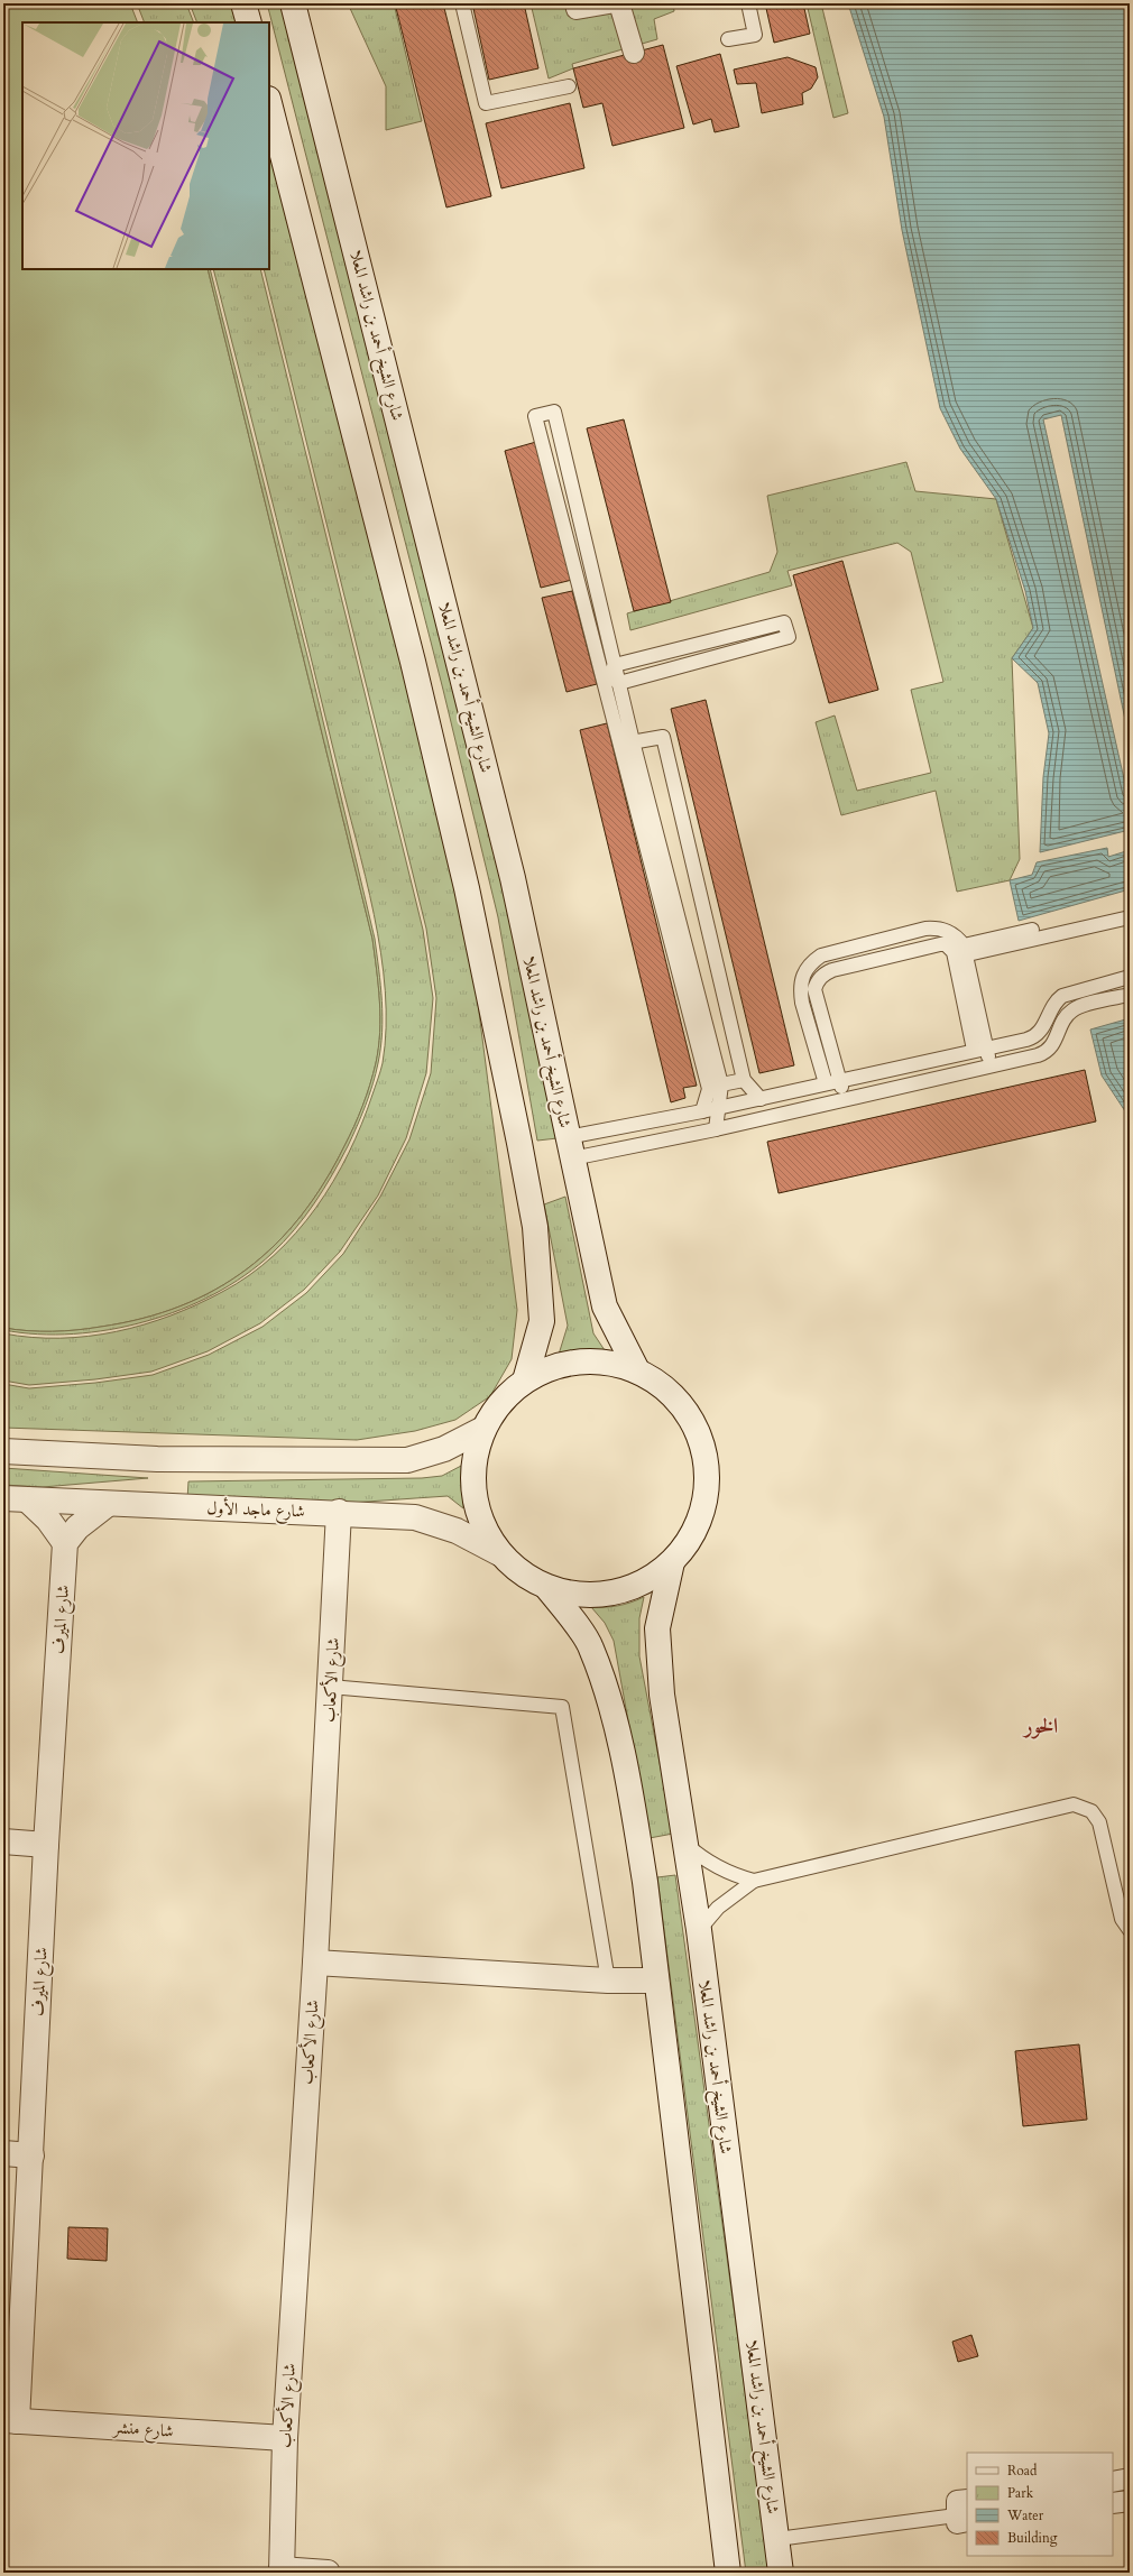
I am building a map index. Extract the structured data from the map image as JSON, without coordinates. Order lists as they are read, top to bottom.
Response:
{
  "streets": {
    "main road": [
      "شارع الشيخ أحمد بن راشد المعلا",
      "شارع ماجد الأول",
      "شارع الميرف",
      "شارع الأكعاب",
      "شارع منشر"
    ]
  },
  "crossings": [
    ["شارع ماجد الأول", "شارع الأكعاب"],
    ["شارع الميرف", "شارع منشر"],
    ["شارع الأكعاب", "شارع منشر"]
  ],
  "districts": ["الخور"],
  "legend": [
    "Road",
    "Park",
    "Water",
    "Building"
  ]
}
